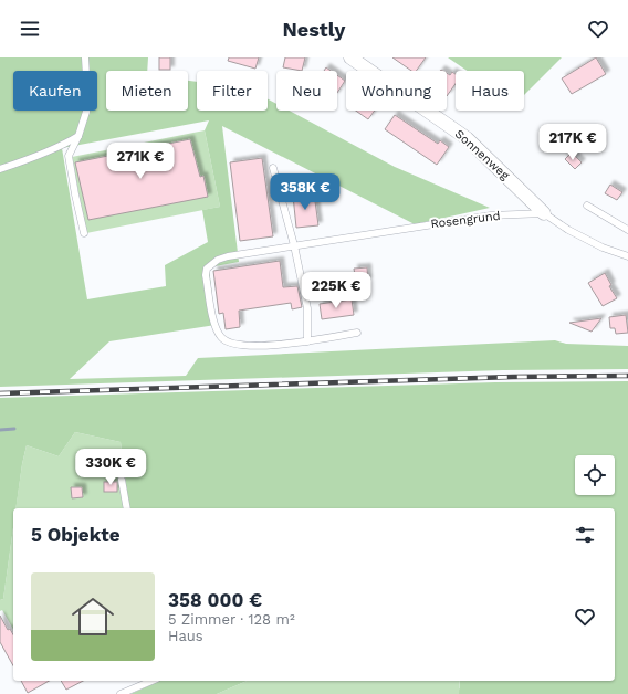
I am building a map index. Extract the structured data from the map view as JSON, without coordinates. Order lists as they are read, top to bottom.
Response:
{
  "streets": {
    "street": ["Sonnenweg"],
    "lane": ["Rosengrund"]
  },
  "crossings": [
    ["Sonnenweg", "Rosengrund"]
  ],
  "page": {
    "header": "Nestly",
    "chip": [
      "Kaufen",
      "Mieten",
      "Filter",
      "Neu",
      "Wohnung",
      "Haus"
    ],
    "price": [
      "217K €",
      "271K €",
      "358K €",
      "225K €",
      "330K €"
    ],
    "heading": "5 Objekte",
    "list": [
      {
        "name": "358 000 €",
        "note": "5 Zimmer · 128 m² · Haus"
      }
    ]
  }
}
